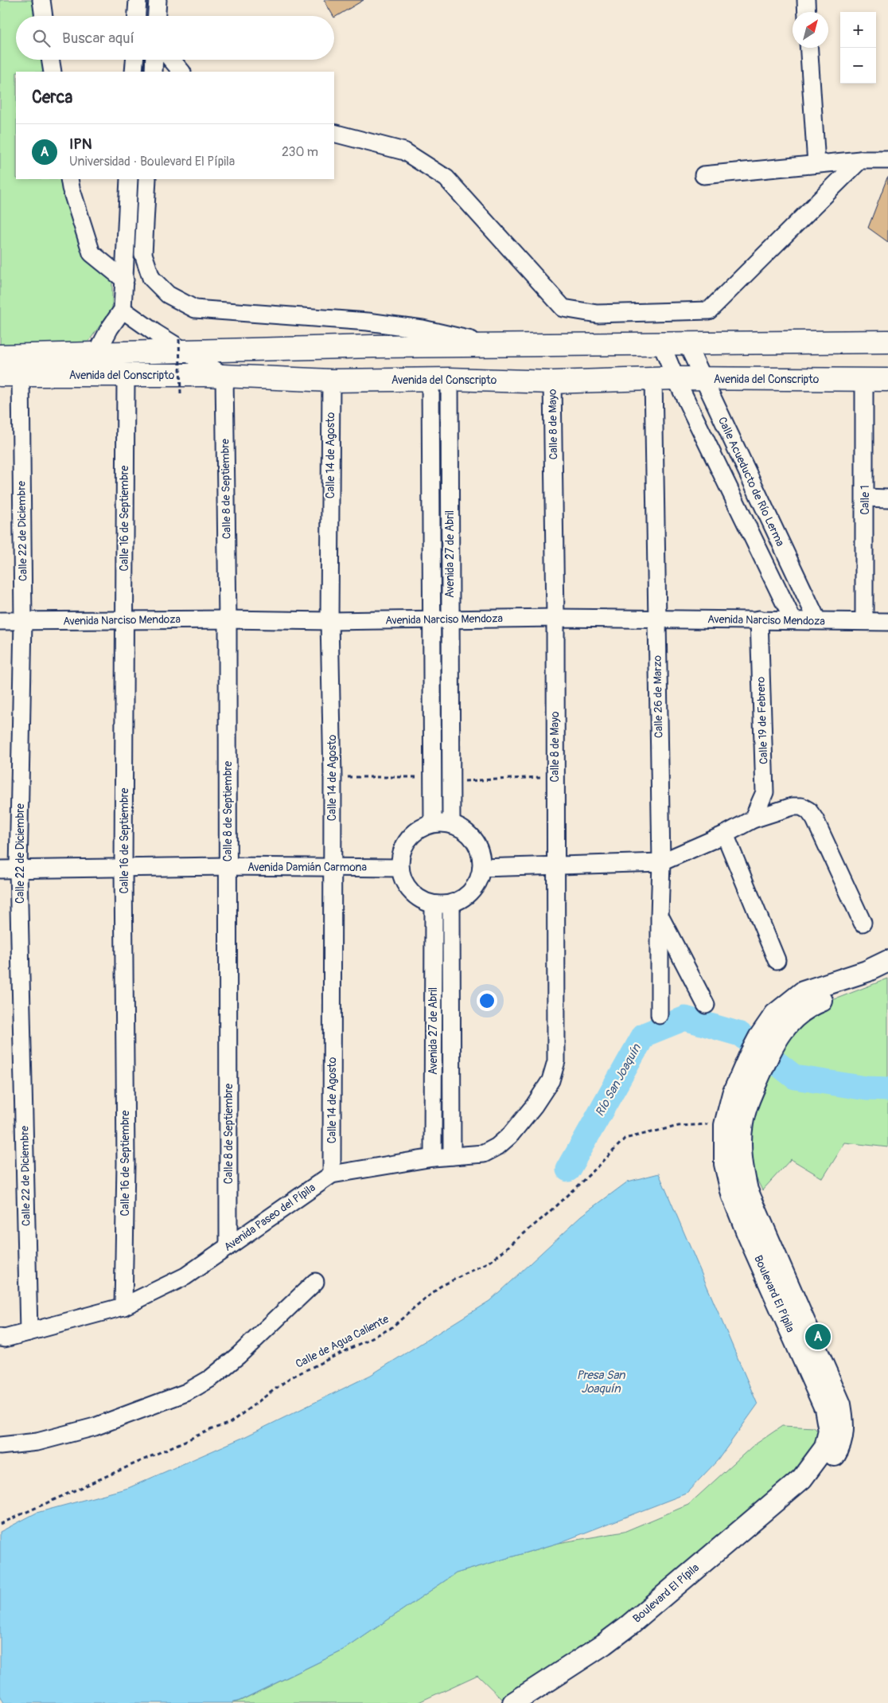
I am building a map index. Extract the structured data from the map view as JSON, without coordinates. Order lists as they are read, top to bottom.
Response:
{
  "streets": {
    "main road": ["Avenida del Conscripto"],
    "street": [
      "Calle 8 de Mayo",
      "Calle 14 de Agosto",
      "Calle Acueducto de Río Lerma",
      "Calle 8 de Septiembre",
      "Calle 1",
      "Calle 16 de Septiembre",
      "Calle 22 de Diciembre",
      "Avenida 27 de Abril",
      "Avenida Narciso Mendoza",
      "Calle 26 de Marzo",
      "Calle 19 de Febrero",
      "Avenida Damián Carmona",
      "Avenida Paseo del Pípila",
      "Boulevard El Pípila"
    ],
    "path": ["Calle de Agua Caliente"]
  },
  "crossings": [
    ["Avenida del Conscripto", "Calle 8 de Mayo"],
    ["Avenida del Conscripto", "Calle 14 de Agosto"],
    ["Avenida del Conscripto", "Calle Acueducto de Río Lerma"],
    ["Avenida del Conscripto", "Calle 8 de Septiembre"],
    ["Avenida del Conscripto", "Calle 1"],
    ["Avenida del Conscripto", "Calle 16 de Septiembre"],
    ["Avenida del Conscripto", "Calle 22 de Diciembre"],
    ["Avenida del Conscripto", "Avenida 27 de Abril"],
    ["Avenida del Conscripto", "Calle 26 de Marzo"],
    ["Calle 8 de Mayo", "Avenida Narciso Mendoza"],
    ["Calle 8 de Mayo", "Avenida Paseo del Pípila"],
    ["Calle 14 de Agosto", "Avenida Narciso Mendoza"],
    ["Calle 14 de Agosto", "Avenida Damián Carmona"],
    ["Calle 14 de Agosto", "Avenida Paseo del Pípila"],
    ["Calle Acueducto de Río Lerma", "Avenida Narciso Mendoza"],
    ["Calle 8 de Septiembre", "Avenida Narciso Mendoza"],
    ["Calle 8 de Septiembre", "Avenida Damián Carmona"],
    ["Calle 8 de Septiembre", "Avenida Paseo del Pípila"],
    ["Calle 1", "Avenida Narciso Mendoza"],
    ["Calle 16 de Septiembre", "Avenida Narciso Mendoza"],
    ["Calle 16 de Septiembre", "Avenida Damián Carmona"],
    ["Calle 16 de Septiembre", "Avenida Paseo del Pípila"],
    ["Calle 22 de Diciembre", "Avenida Narciso Mendoza"],
    ["Calle 22 de Diciembre", "Avenida Damián Carmona"],
    ["Calle 22 de Diciembre", "Avenida Paseo del Pípila"],
    ["Avenida 27 de Abril", "Avenida Narciso Mendoza"],
    ["Avenida 27 de Abril", "Avenida Damián Carmona"],
    ["Avenida 27 de Abril", "Avenida Paseo del Pípila"],
    ["Avenida Narciso Mendoza", "Calle 26 de Marzo"],
    ["Avenida Narciso Mendoza", "Calle 19 de Febrero"]
  ],
  "water": ["Río San Joaquín", "Presa San Joaquín"],
  "north": "top right",
  "page": {
    "map_buttons": ["+", "−"],
    "search": "Buscar aquí",
    "heading": "Cerca",
    "list": [
      {
        "mark": "A",
        "name": "IPN",
        "note": "Universidad · Boulevard El Pípila",
        "value": "230 m"
      }
    ],
    "pins": "A"
  }
}
